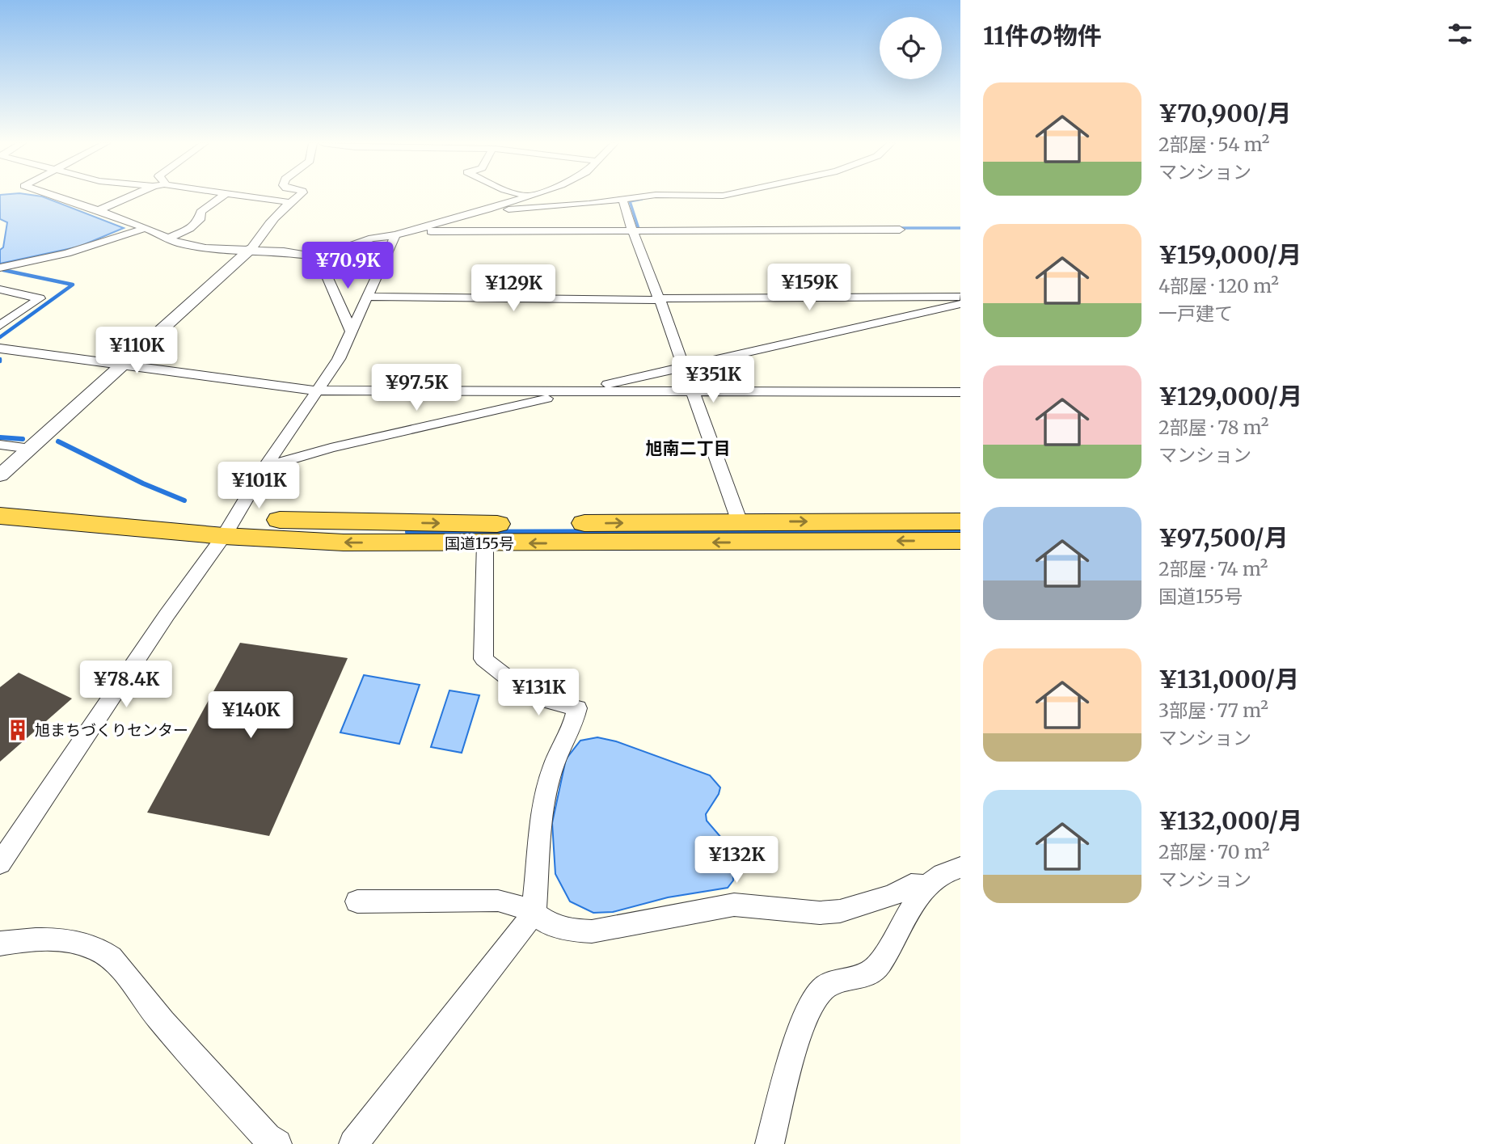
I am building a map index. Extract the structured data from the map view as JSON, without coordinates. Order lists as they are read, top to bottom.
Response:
{
  "streets": {
    "highway": ["国道155号"]
  },
  "districts": ["旭南二丁目"],
  "places": {
    "building": ["旭まちづくりセンター"]
  },
  "page": {
    "heading": "11件の物件",
    "list": [
      {
        "name": "¥70,900/月",
        "note": "2部屋 · 54 m² · マンション"
      },
      {
        "name": "¥159,000/月",
        "note": "4部屋 · 120 m² · 一戸建て"
      },
      {
        "name": "¥129,000/月",
        "note": "2部屋 · 78 m² · マンション"
      },
      {
        "name": "¥97,500/月",
        "note": "2部屋 · 74 m² · 国道155号"
      },
      {
        "name": "¥131,000/月",
        "note": "3部屋 · 77 m² · マンション"
      },
      {
        "name": "¥132,000/月",
        "note": "2部屋 · 70 m² · マンション"
      }
    ],
    "price": [
      "¥70.9K",
      "¥159K",
      "¥129K",
      "¥110K",
      "¥351K",
      "¥97.5K",
      "¥101K",
      "¥78.4K",
      "¥131K",
      "¥140K",
      "¥132K"
    ]
  }
}
